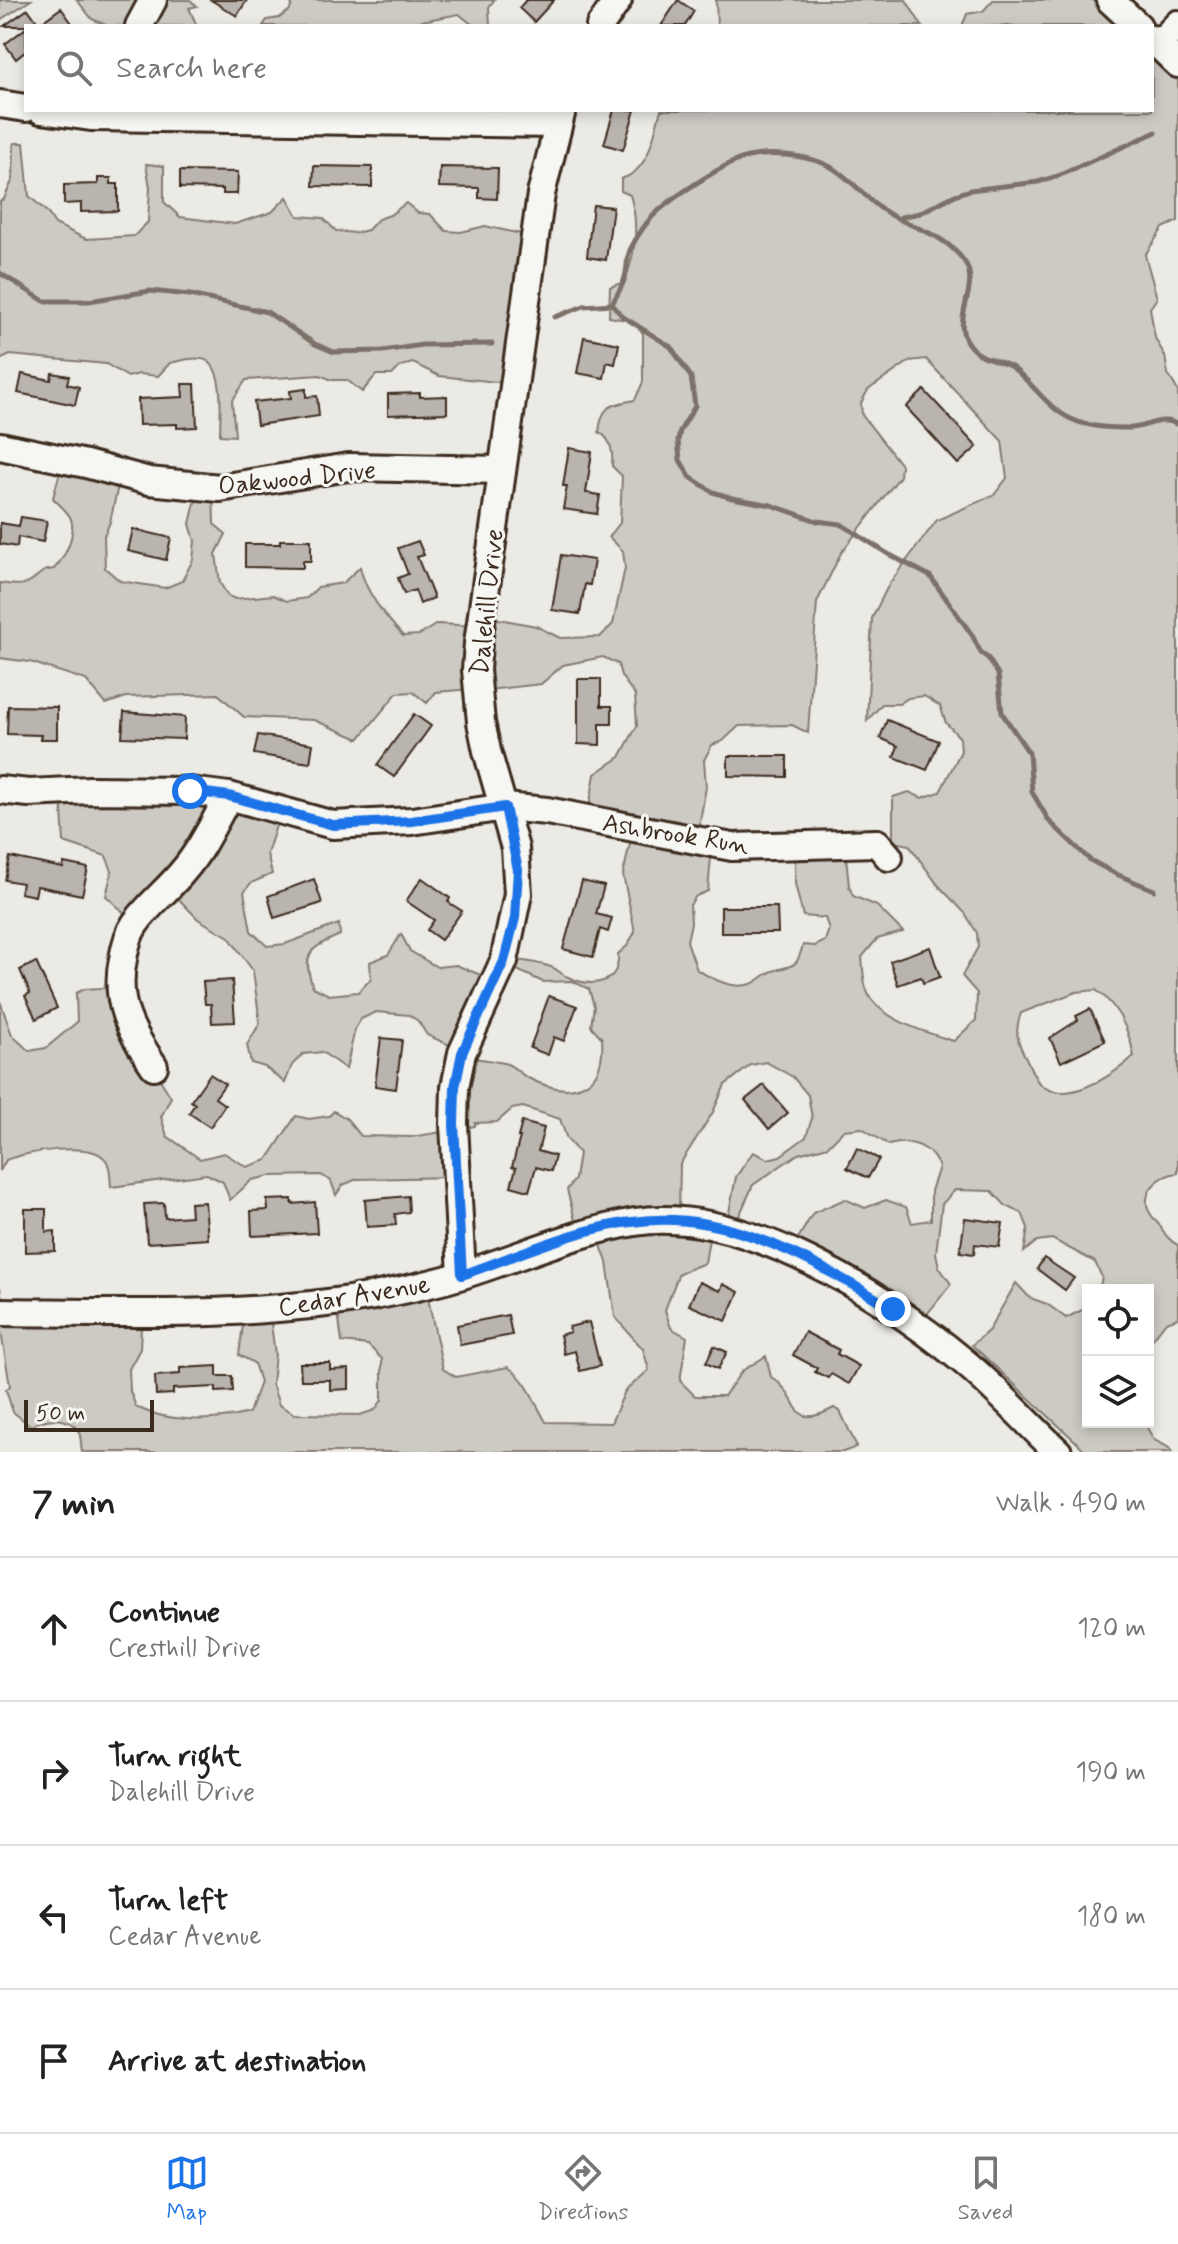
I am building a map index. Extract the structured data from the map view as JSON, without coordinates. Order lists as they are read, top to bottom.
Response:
{
  "streets": {
    "street": [
      "Oakwood Drive",
      "Dalehill Drive",
      "Ashbrook Run",
      "Cedar Avenue"
    ]
  },
  "crossings": [
    ["Oakwood Drive", "Dalehill Drive"],
    ["Dalehill Drive", "Ashbrook Run"],
    ["Dalehill Drive", "Cedar Avenue"]
  ],
  "scale_bar": "50 m",
  "page": {
    "search": "Search here",
    "scale": "50 m",
    "heading": ["7 min", "Walk · 490 m"],
    "list": [
      ["Continue", "Cresthill Drive", "120 m"],
      ["Turn right", "Dalehill Drive", "190 m"],
      ["Turn left", "Cedar Avenue", "180 m"],
      "Arrive at destination"
    ],
    "nav": ["Map", "Directions", "Saved"]
  }
}
